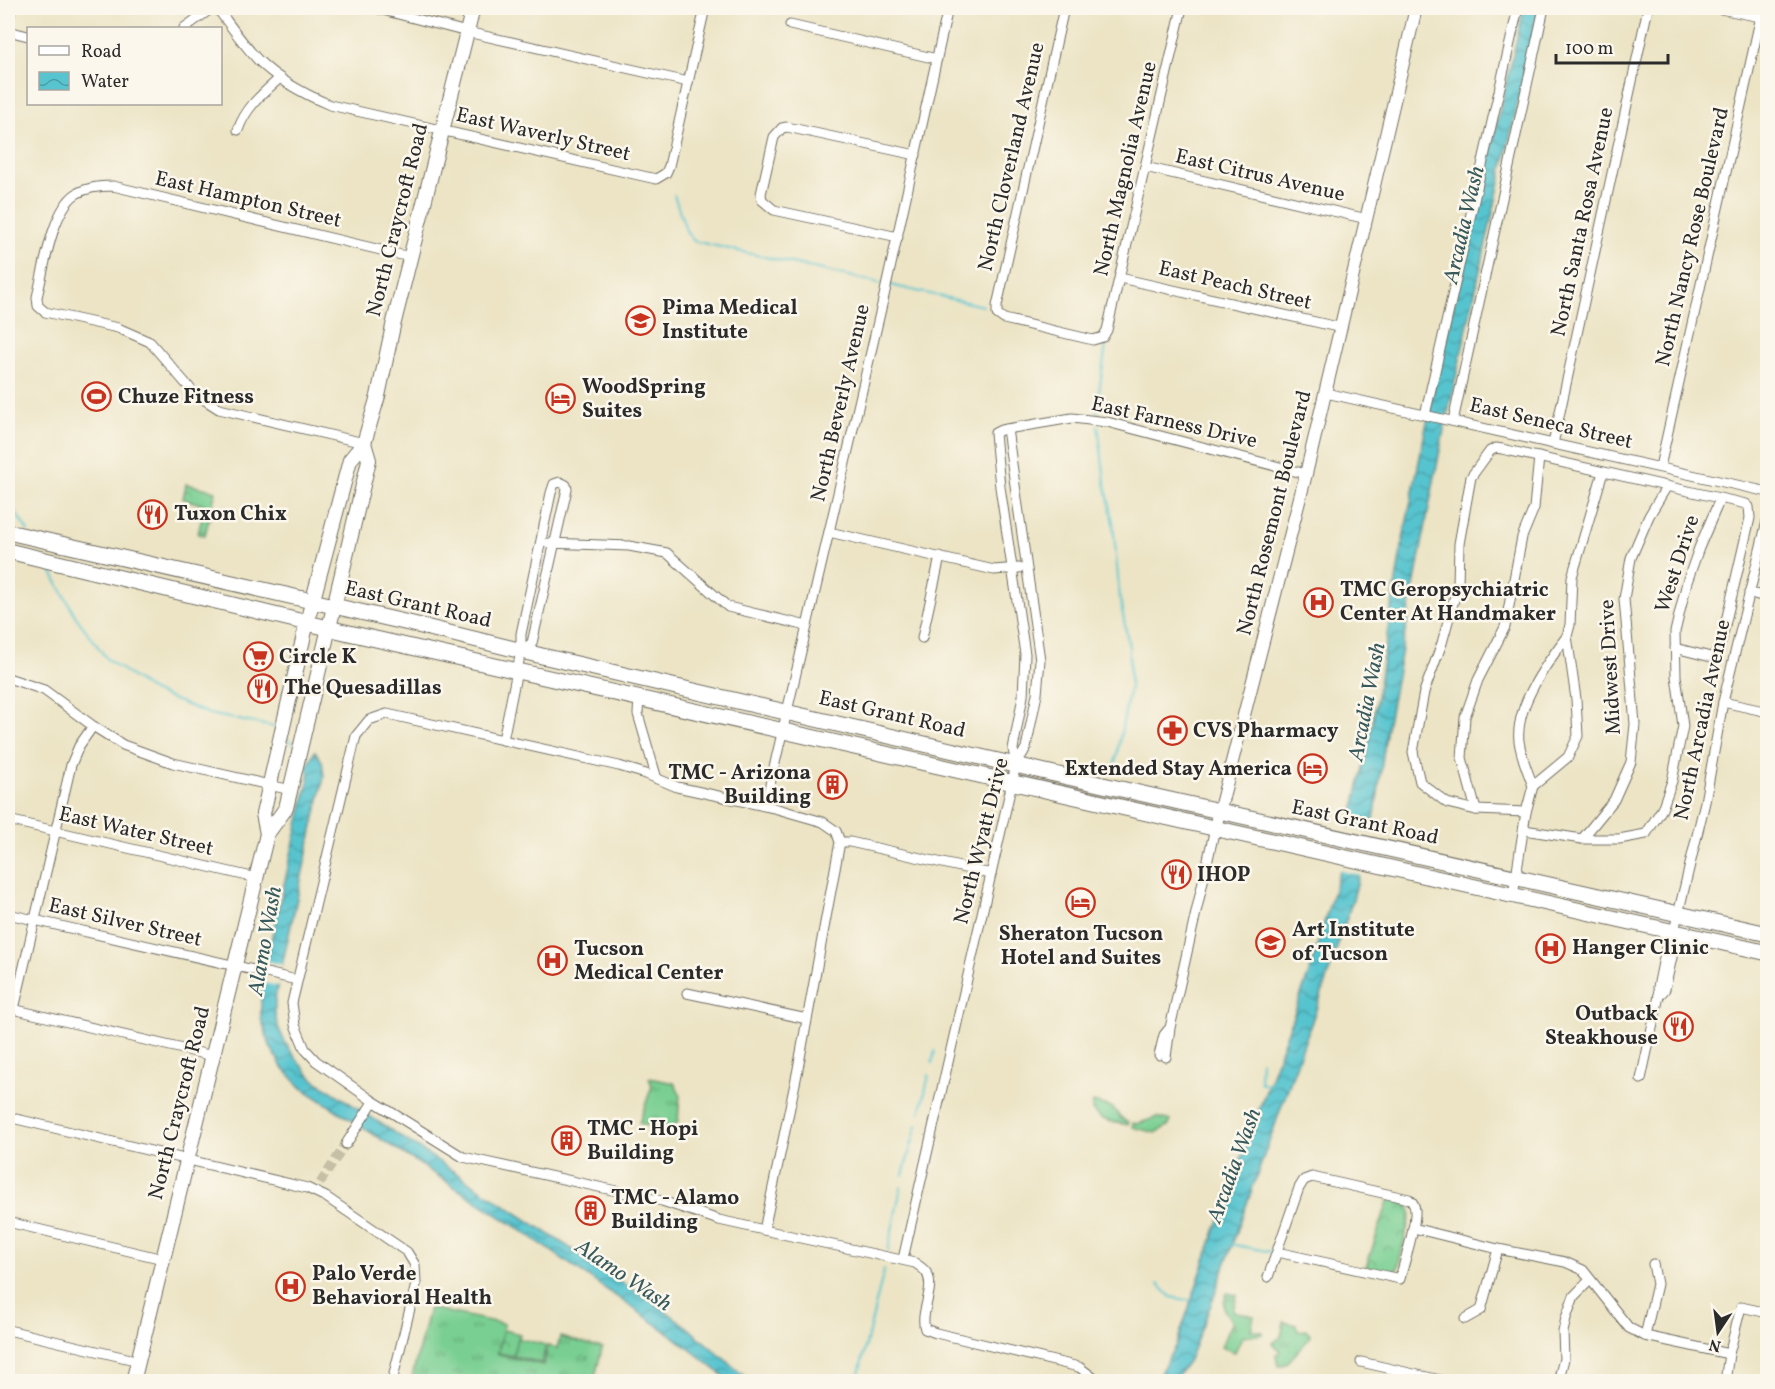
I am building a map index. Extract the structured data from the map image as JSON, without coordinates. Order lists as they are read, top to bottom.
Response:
{
  "streets": {
    "main road": ["North Craycroft Road", "East Grant Road"],
    "street": [
      "East Waverly Street",
      "North Cloverland Avenue",
      "North Magnolia Avenue",
      "East Citrus Avenue",
      "East Hampton Street",
      "North Santa Rosa Avenue",
      "North Nancy Rose Boulevard",
      "East Peach Street",
      "North Beverly Avenue",
      "East Farness Drive",
      "East Seneca Street",
      "North Rosemont Boulevard",
      "West Drive",
      "Midwest Drive",
      "North Arcadia Avenue",
      "East Water Street",
      "North Wyatt Drive",
      "East Silver Street"
    ]
  },
  "crossings": [
    ["East Waverly Street", "North Craycroft Road"],
    ["North Cloverland Avenue", "North Magnolia Avenue"],
    ["North Magnolia Avenue", "East Citrus Avenue"],
    ["North Magnolia Avenue", "East Peach Street"],
    ["East Citrus Avenue", "North Rosemont Boulevard"],
    ["East Hampton Street", "North Craycroft Road"],
    ["North Craycroft Road", "East Grant Road"],
    ["North Craycroft Road", "East Water Street"],
    ["North Craycroft Road", "East Silver Street"],
    ["North Santa Rosa Avenue", "East Seneca Street"],
    ["North Nancy Rose Boulevard", "East Seneca Street"],
    ["East Peach Street", "North Rosemont Boulevard"],
    ["North Beverly Avenue", "East Grant Road"],
    ["East Farness Drive", "North Rosemont Boulevard"],
    ["East Farness Drive", "North Wyatt Drive"],
    ["East Seneca Street", "North Rosemont Boulevard"],
    ["North Rosemont Boulevard", "East Grant Road"],
    ["West Drive", "Midwest Drive"],
    ["East Grant Road", "North Arcadia Avenue"],
    ["East Grant Road", "North Wyatt Drive"]
  ],
  "water": ["Arcadia Wash", "Alamo Wash"],
  "places": {
    "school or university": ["Pima Medical Institute", "Art Institute of Tucson"],
    "sports": ["Chuze Fitness"],
    "hotel": ["WoodSpring Suites", "Extended Stay America", "Sheraton Tucson Hotel and Suites"],
    "restaurant": [
      "Tuxon Chix",
      "The Quesadillas",
      "IHOP",
      "Outback Steakhouse"
    ],
    "hospital": [
      "TMC Geropsychiatric Center At Handmaker",
      "Hanger Clinic",
      "Tucson Medical Center",
      "Palo Verde Behavioral Health"
    ],
    "supermarket": ["Circle K"],
    "pharmacy": ["CVS Pharmacy"],
    "building": ["TMC - Arizona Building", "TMC - Hopi Building", "TMC - Alamo Building"]
  },
  "legend": ["Road", "Water"],
  "scale_bar": "100 m",
  "north": "bottom"
}
